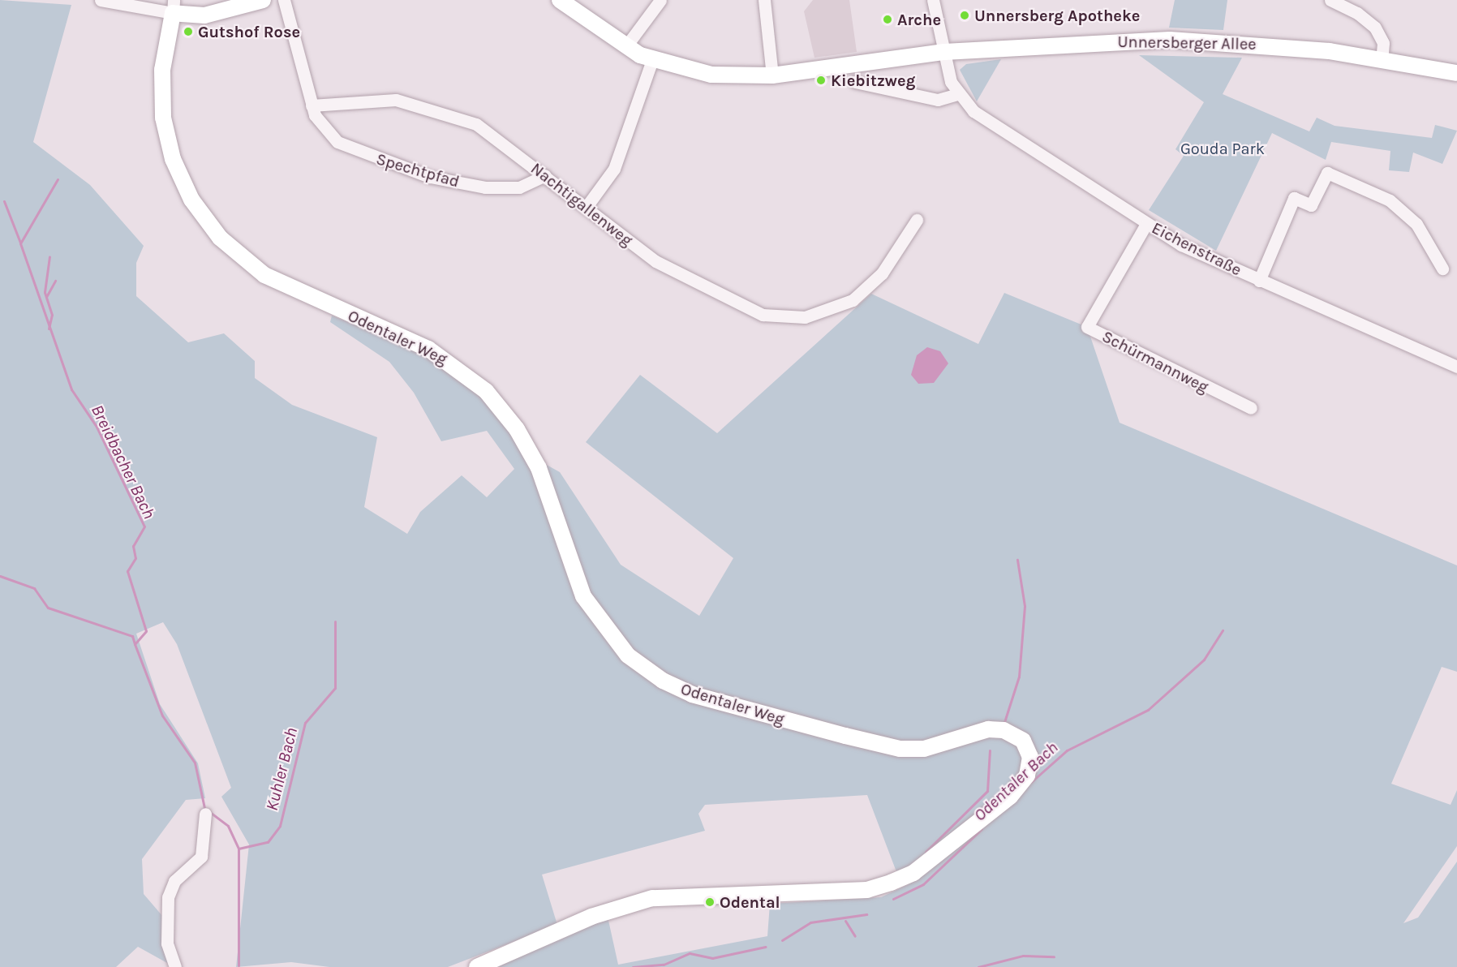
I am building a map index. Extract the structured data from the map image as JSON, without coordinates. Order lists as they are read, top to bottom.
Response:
{
  "streets": {
    "main road": ["Unnersberger Allee", "Odentaler Weg"],
    "street": [
      "Spechtpfad",
      "Nachtigallenweg",
      "Eichenstraße",
      "Schürmannweg"
    ]
  },
  "crossings": [
    ["Unnersberger Allee", "Eichenstraße"],
    ["Spechtpfad", "Nachtigallenweg"],
    ["Eichenstraße", "Schürmannweg"]
  ],
  "water": ["Breidbacher Bach", "Kuhler Bach", "Odentaler Bach"],
  "parks": ["Gouda Park"],
  "places": [
    "Unnersberg Apotheke",
    "Arche",
    "Gutshof Rose",
    "Kiebitzweg",
    "Odental"
  ]
}
